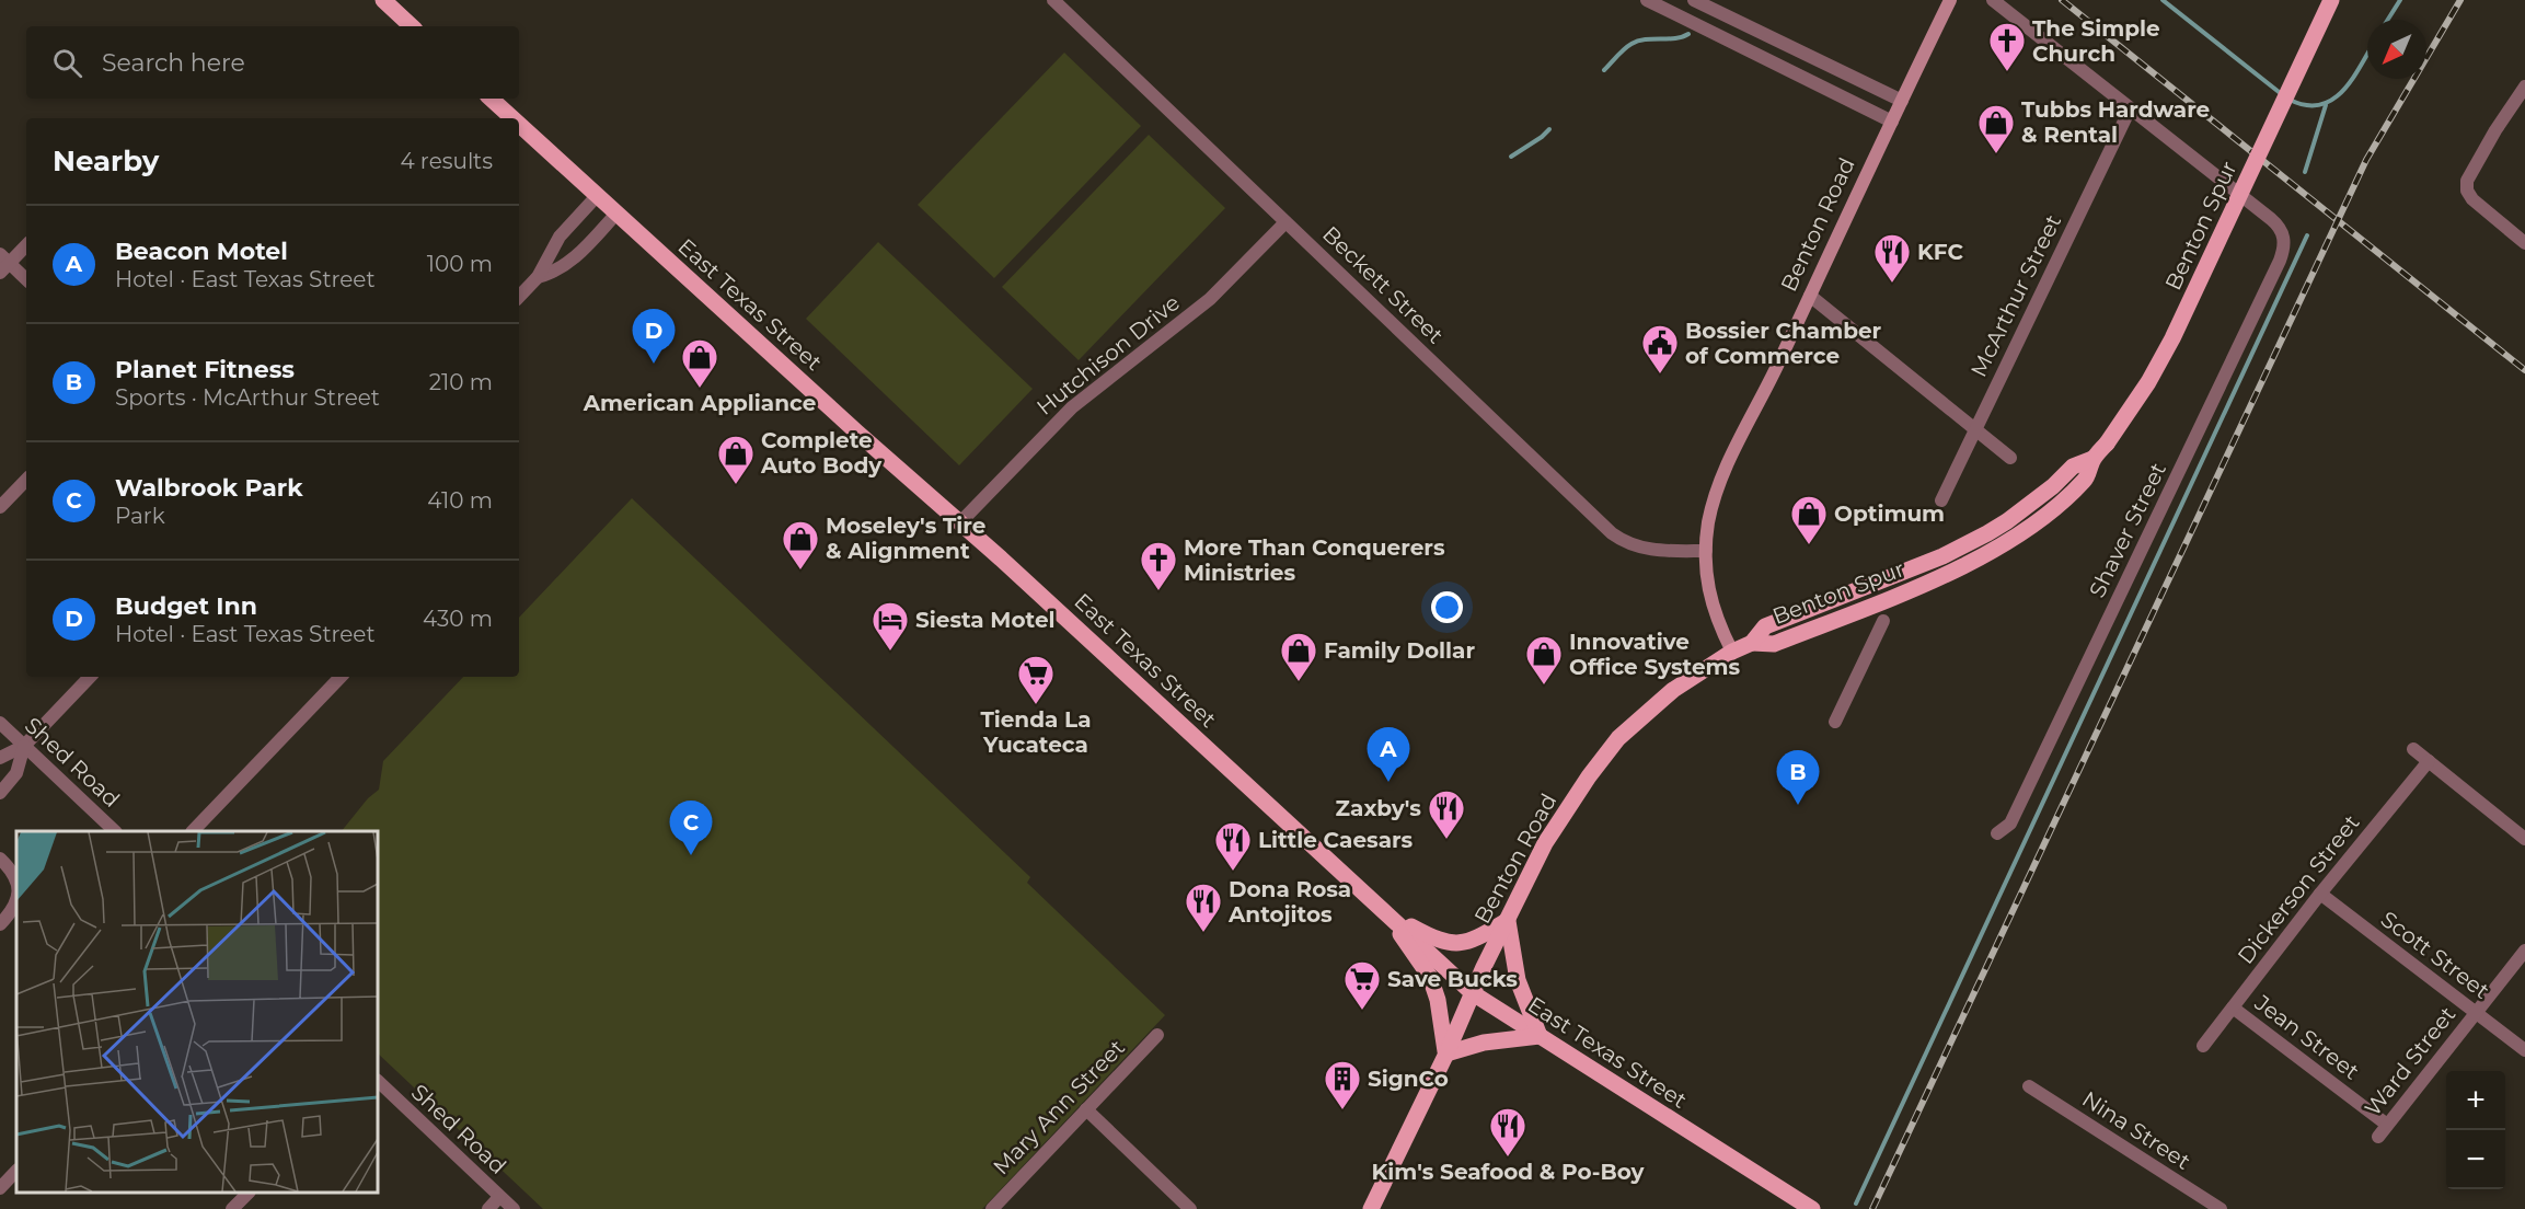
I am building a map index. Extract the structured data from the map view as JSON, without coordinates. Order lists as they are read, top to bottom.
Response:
{
  "streets": {
    "main road": ["Benton Road", "Benton Spur", "East Texas Street"],
    "street": [
      "Beckett Street",
      "McArthur Street",
      "Hutchison Drive",
      "Shaver Street",
      "Shed Road",
      "Dickerson Street",
      "Scott Street",
      "Jean Street",
      "Ward Street",
      "Mary Ann Street",
      "Nina Street"
    ]
  },
  "crossings": [
    ["Benton Road", "Benton Spur"],
    ["Benton Road", "Beckett Street"],
    ["Benton Road", "East Texas Street"],
    ["Beckett Street", "Hutchison Drive"],
    ["McArthur Street", "Shaver Street"],
    ["East Texas Street", "Hutchison Drive"],
    ["Dickerson Street", "Scott Street"],
    ["Dickerson Street", "Jean Street"],
    ["Scott Street", "Ward Street"],
    ["Jean Street", "Ward Street"]
  ],
  "places": {
    "church": ["The Simple Church", "More Than Conquerers Ministries"],
    "shop": [
      "Tubbs Hardware & Rental",
      "American Appliance",
      "Complete Auto Body",
      "Optimum",
      "Moseley's Tire & Alignment",
      "Family Dollar",
      "Innovative Office Systems"
    ],
    "restaurant": [
      "KFC",
      "Zaxby's",
      "Little Caesars",
      "Dona Rosa Antojitos",
      "Kim's Seafood & Po-Boy"
    ],
    "public building": ["Bossier Chamber of Commerce"],
    "hotel": ["Siesta Motel"],
    "supermarket": ["Tienda La Yucateca", "Save Bucks"],
    "building": ["SignCo"]
  },
  "north": "bottom left",
  "page": {
    "search": "Search here",
    "heading": ["Nearby", "4 results"],
    "list": [
      {
        "mark": "A",
        "name": "Beacon Motel",
        "note": "Hotel · East Texas Street",
        "value": "100 m"
      },
      {
        "mark": "B",
        "name": "Planet Fitness",
        "note": "Sports · McArthur Street",
        "value": "210 m"
      },
      {
        "mark": "C",
        "name": "Walbrook Park",
        "note": "Park",
        "value": "410 m"
      },
      {
        "mark": "D",
        "name": "Budget Inn",
        "note": "Hotel · East Texas Street",
        "value": "430 m"
      }
    ],
    "pins": [
      "D",
      "A",
      "B",
      "C"
    ],
    "map_buttons": ["+", "−"]
  }
}
